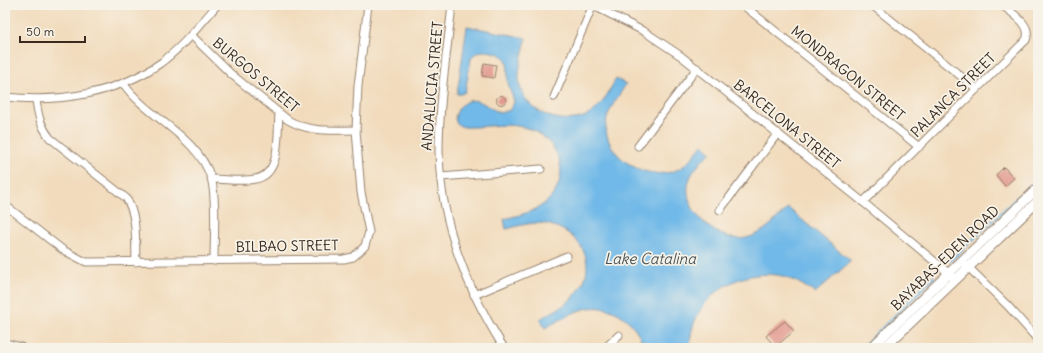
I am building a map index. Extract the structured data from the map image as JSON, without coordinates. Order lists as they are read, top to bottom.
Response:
{
  "streets": {
    "street": [
      "MONDRAGON STREET",
      "BURGOS STREET",
      "ANDALUCIA STREET",
      "PALANCA STREET",
      "BARCELONA STREET",
      "BILBAO STREET",
      "BAYABAS-EDEN ROAD"
    ]
  },
  "crossings": [
    ["MONDRAGON STREET", "PALANCA STREET"],
    ["BURGOS STREET", "BILBAO STREET"],
    ["PALANCA STREET", "BARCELONA STREET"],
    ["BARCELONA STREET", "BAYABAS-EDEN ROAD"]
  ],
  "water": ["Lake Catalina"],
  "scale_bar": "50 m"
}
